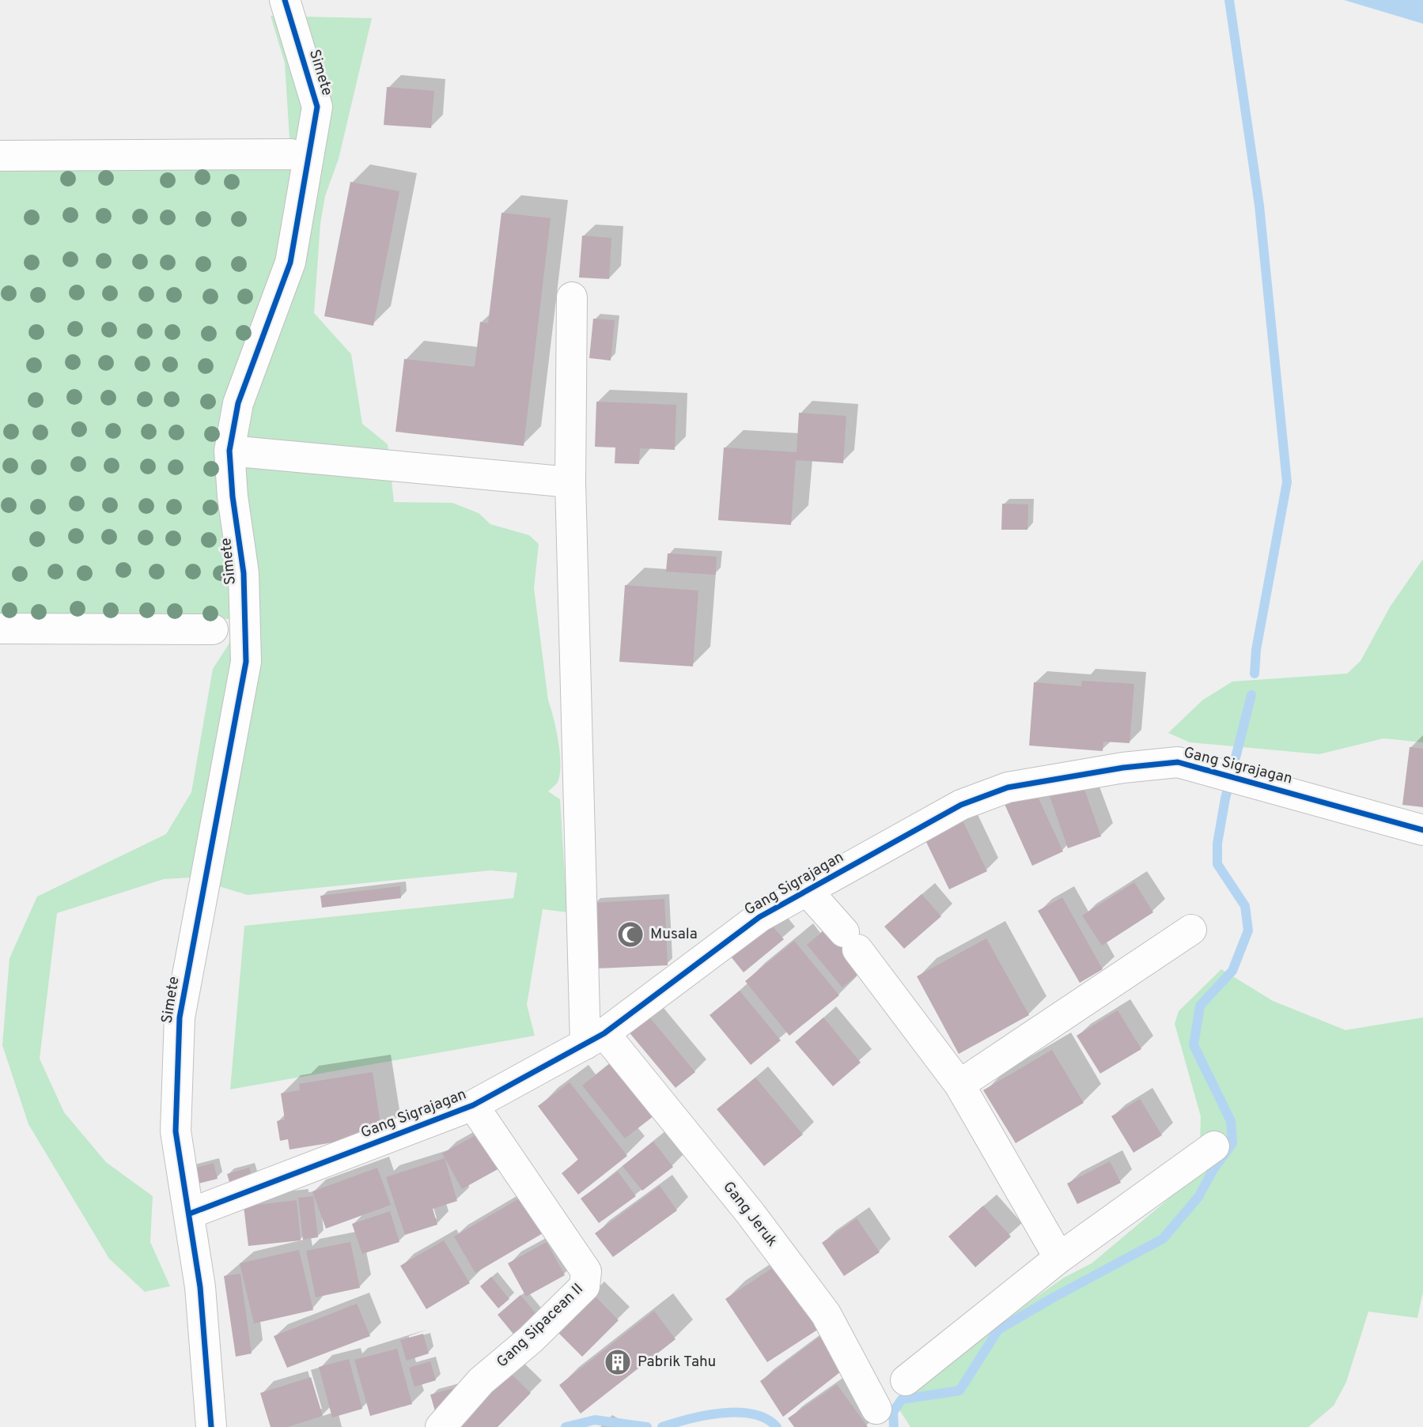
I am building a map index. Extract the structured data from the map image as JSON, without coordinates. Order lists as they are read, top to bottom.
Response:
{
  "streets": {
    "street": [
      "Simete",
      "Gang Sigrajagan",
      "Gang Jeruk",
      "Gang Sipacean II"
    ]
  },
  "crossings": [
    ["Simete", "Gang Sigrajagan"],
    ["Gang Sigrajagan", "Gang Jeruk"],
    ["Gang Sigrajagan", "Gang Sipacean II"]
  ],
  "places": {
    "mosque": ["Musala"],
    "building": ["Pabrik Tahu"]
  }
}
